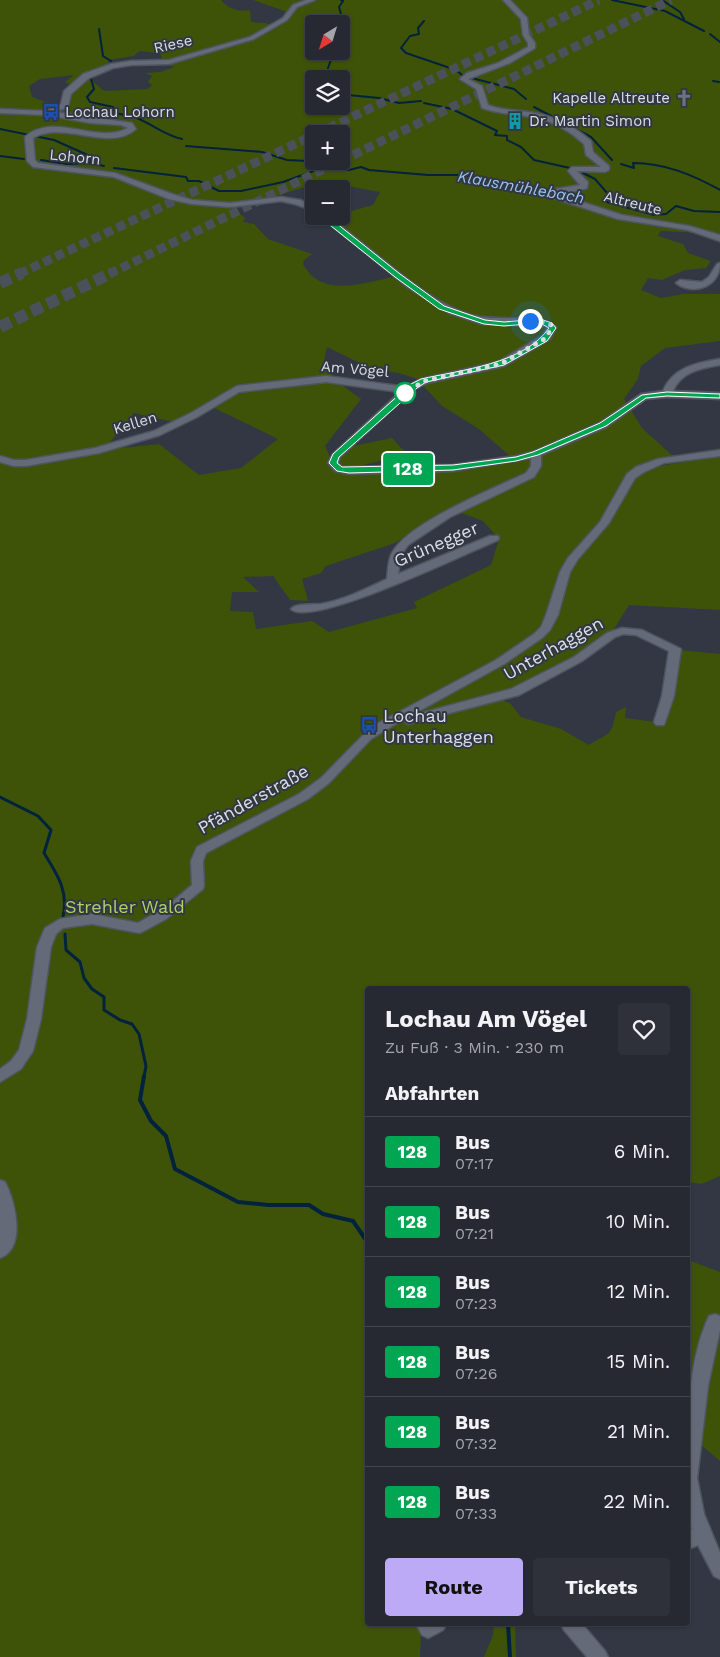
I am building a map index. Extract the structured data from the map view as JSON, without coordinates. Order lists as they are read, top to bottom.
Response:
{
  "streets": {
    "street": [
      "Riese",
      "Lohorn",
      "Altreute",
      "Am Vögel",
      "Kellen",
      "Grünegger",
      "Unterhaggen",
      "Pfänderstraße"
    ]
  },
  "crossings": [
    ["Riese", "Lohorn"],
    ["Am Vögel", "Kellen"],
    ["Am Vögel", "Grünegger"],
    ["Unterhaggen", "Pfänderstraße"]
  ],
  "water": ["Klausmühlebach"],
  "parks": ["Strehler Wald"],
  "places": {
    "church": ["Kapelle Altreute"],
    "bus stop": ["Lochau Lohorn", "Lochau Unterhaggen"],
    "building": ["Dr. Martin Simon"]
  },
  "lines": ["bus line 128"],
  "north": "bottom left",
  "page": {
    "on_map": "128",
    "map_buttons": ["+", "−"],
    "heading": [
      ["Lochau Am Vögel", "Zu Fuß · 3 Min. · 230 m"],
      "Abfahrten"
    ],
    "list": [
      {
        "mark": "128",
        "name": "Bus",
        "note": "07:17",
        "value": "6 Min."
      },
      {
        "mark": "128",
        "name": "Bus",
        "note": "07:21",
        "value": "10 Min."
      },
      {
        "mark": "128",
        "name": "Bus",
        "note": "07:23",
        "value": "12 Min."
      },
      {
        "mark": "128",
        "name": "Bus",
        "note": "07:26",
        "value": "15 Min."
      },
      {
        "mark": "128",
        "name": "Bus",
        "note": "07:32",
        "value": "21 Min."
      },
      {
        "mark": "128",
        "name": "Bus",
        "note": "07:33",
        "value": "22 Min."
      }
    ],
    "buttons": ["Route", "Tickets"]
  }
}
